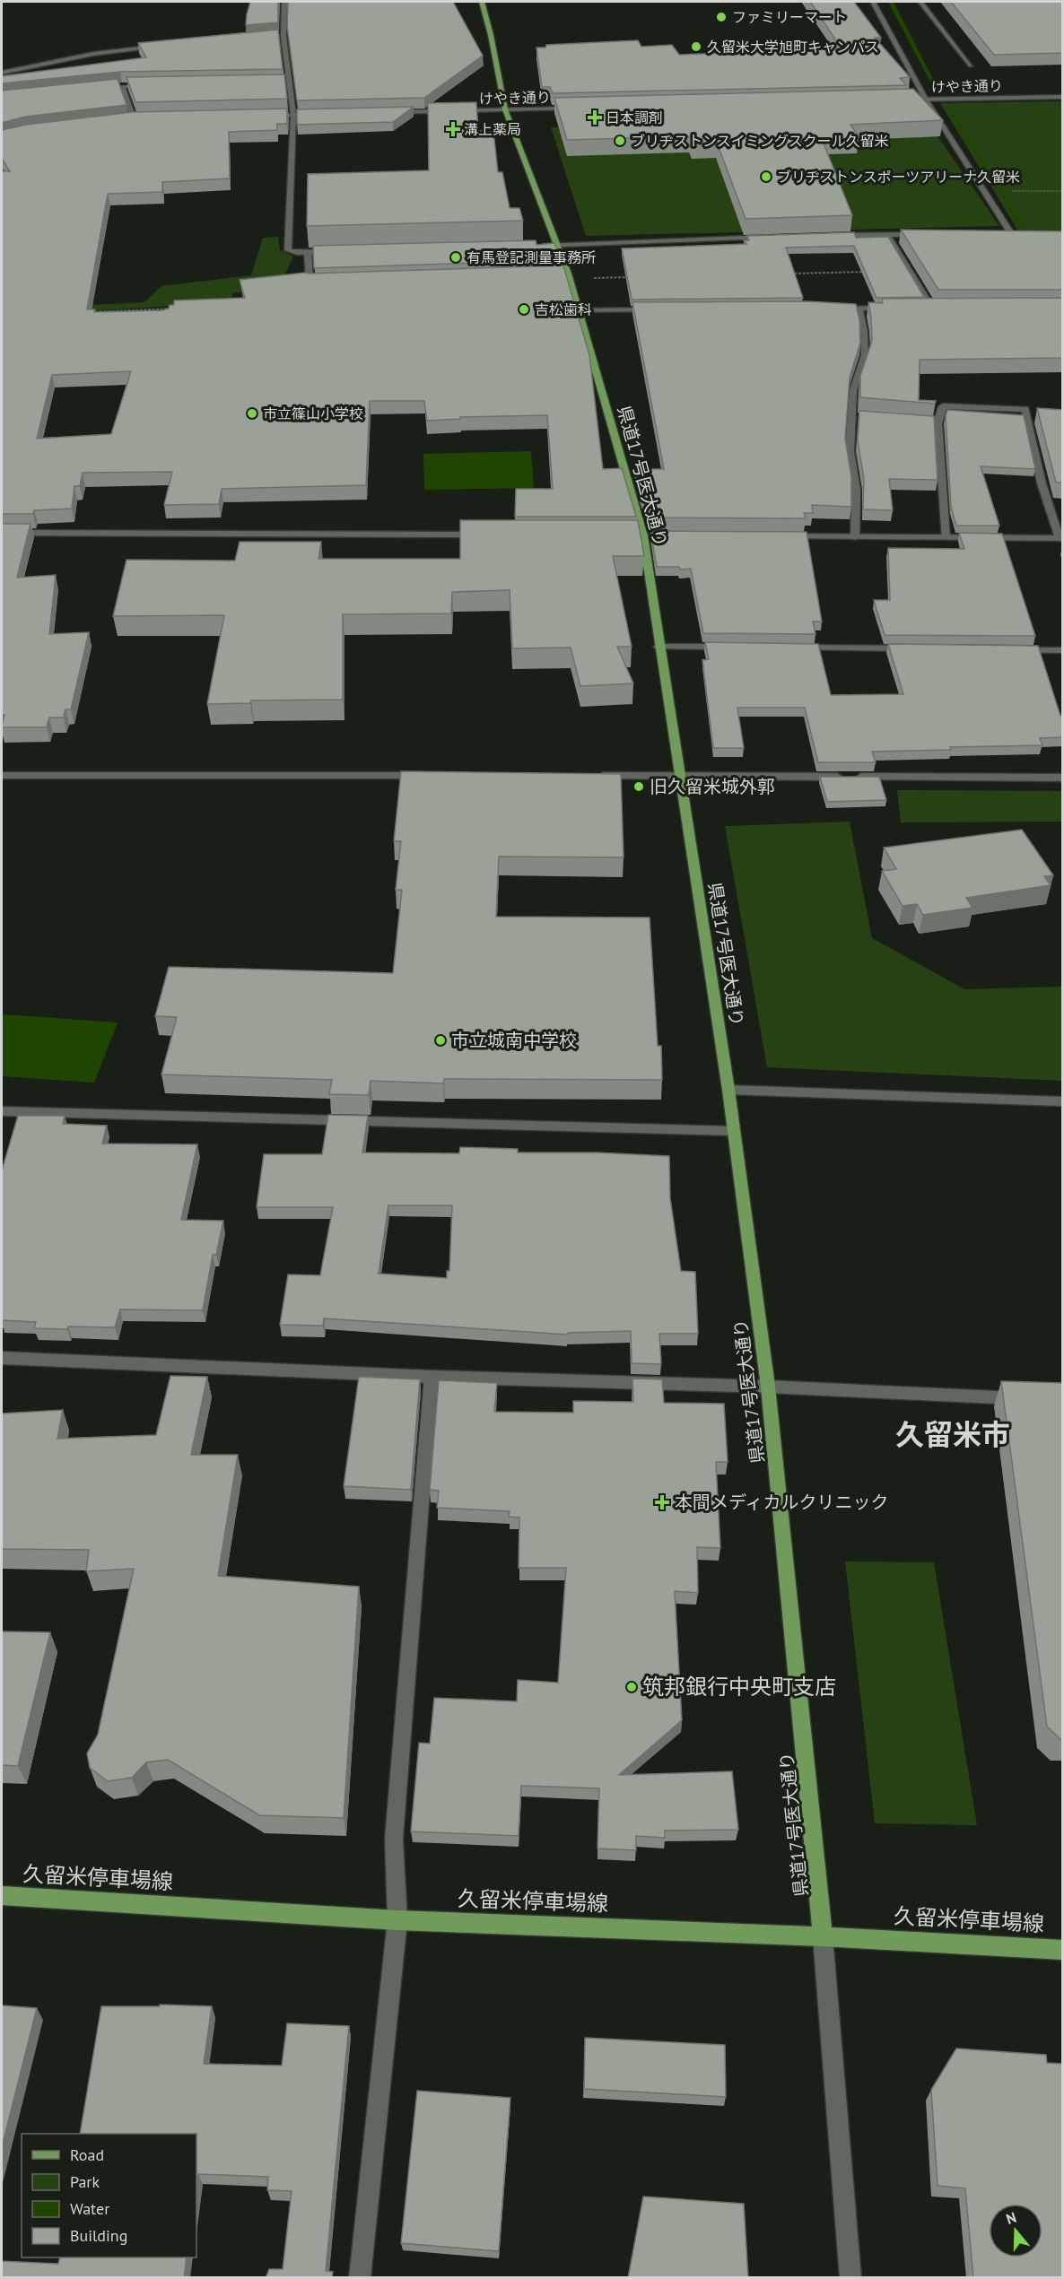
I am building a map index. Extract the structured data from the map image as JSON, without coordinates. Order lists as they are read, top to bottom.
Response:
{
  "streets": {
    "main road": ["県道17号医大通り", "久留米停車場線"],
    "street": ["けやき通り"]
  },
  "crossings": [
    ["けやき通り", "県道17号医大通り"],
    ["県道17号医大通り", "久留米停車場線"]
  ],
  "districts": ["久留米市"],
  "places": {
    "other": [
      "ファミリーマート",
      "久留米大学旭町キャンパス",
      "ブリヂストンスイミングスクール久留米",
      "ブリヂストンスポーツアリーナ久留米",
      "有馬登記測量事務所",
      "吉松歯科",
      "市立篠山小学校",
      "旧久留米城外郭",
      "市立城南中学校",
      "筑邦銀行中央町支店"
    ],
    "health": ["日本調剤", "溝上薬局", "本間メディカルクリニック"]
  },
  "legend": [
    "Road",
    "Park",
    "Water",
    "Building"
  ],
  "north": "top"
}
